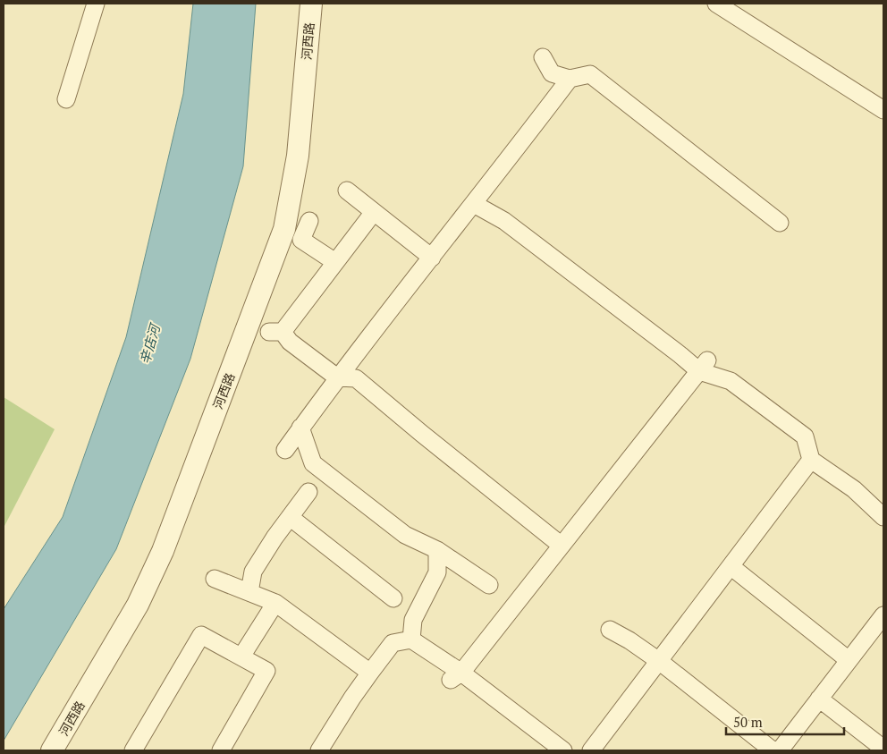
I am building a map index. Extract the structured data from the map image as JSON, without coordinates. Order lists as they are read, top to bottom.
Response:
{
  "streets": {
    "street": ["河西路"]
  },
  "water": ["辛店河"],
  "scale_bar": "50 m"
}
